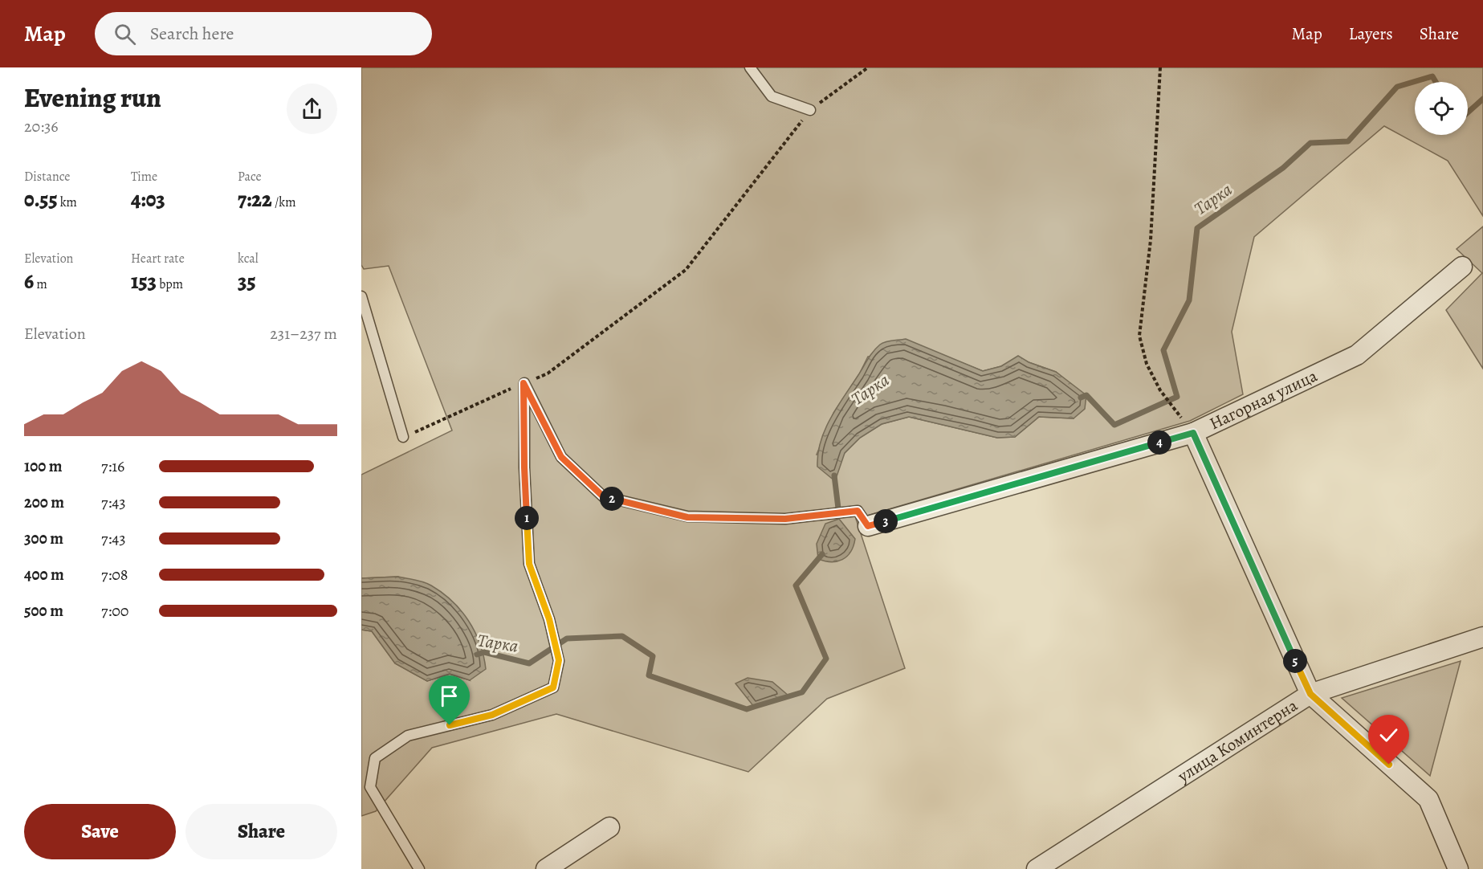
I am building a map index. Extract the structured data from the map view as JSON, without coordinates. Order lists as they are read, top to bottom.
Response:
{
  "streets": {
    "street": ["Нагорная улица", "улица Коминтерна"]
  },
  "water": ["Тарка"],
  "page": {
    "header": "Map",
    "search": "Search here",
    "nav": ["Map", "Layers", "Share"],
    "heading": ["Evening run", "20:36"],
    "stats": [
      ["Distance", "0.55 km"],
      ["Time", "4:03"],
      ["Pace", "7:22 /km"],
      ["Elevation", "6 m"],
      ["Heart rate", "153 bpm"],
      ["kcal", "35"]
    ],
    "chart": ["Elevation", "231–237 m"],
    "pins": [
      "4",
      "2",
      "1",
      "3",
      "5"
    ],
    "list": [
      {
        "name": "100 m",
        "note": "7:16"
      },
      {
        "name": "200 m",
        "note": "7:43"
      },
      {
        "name": "300 m",
        "note": "7:43"
      },
      {
        "name": "400 m",
        "note": "7:08"
      },
      {
        "name": "500 m",
        "note": "7:00"
      }
    ],
    "buttons": ["Save", "Share"]
  }
}
